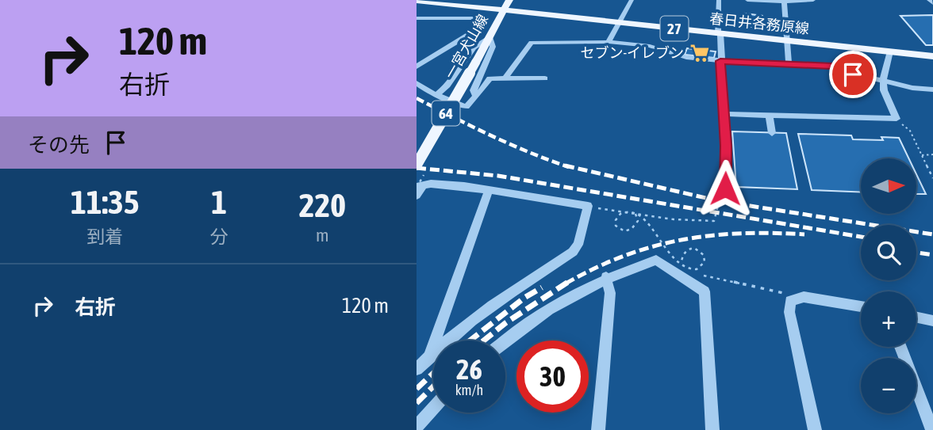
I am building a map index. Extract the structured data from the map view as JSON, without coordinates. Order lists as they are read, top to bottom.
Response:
{
  "streets": {
    "main road": [
      "春日井各務原線",
      "27",
      "一宮犬山線",
      "64"
    ]
  },
  "crossings": [
    ["春日井各務原線", "一宮犬山線"]
  ],
  "places": {
    "supermarket": ["セブン-イレブン"]
  },
  "north": "right",
  "page": {
    "turn": ["120 m", "右折"],
    "then": "その先",
    "map_buttons": ["+", "−"],
    "eta": [
      "11:35",
      "到着",
      "1",
      "分",
      "220",
      "m"
    ],
    "list": [
      {
        "name": "右折",
        "value": "120 m"
      }
    ],
    "speed": "26 km/h",
    "limit": "30"
  }
}
